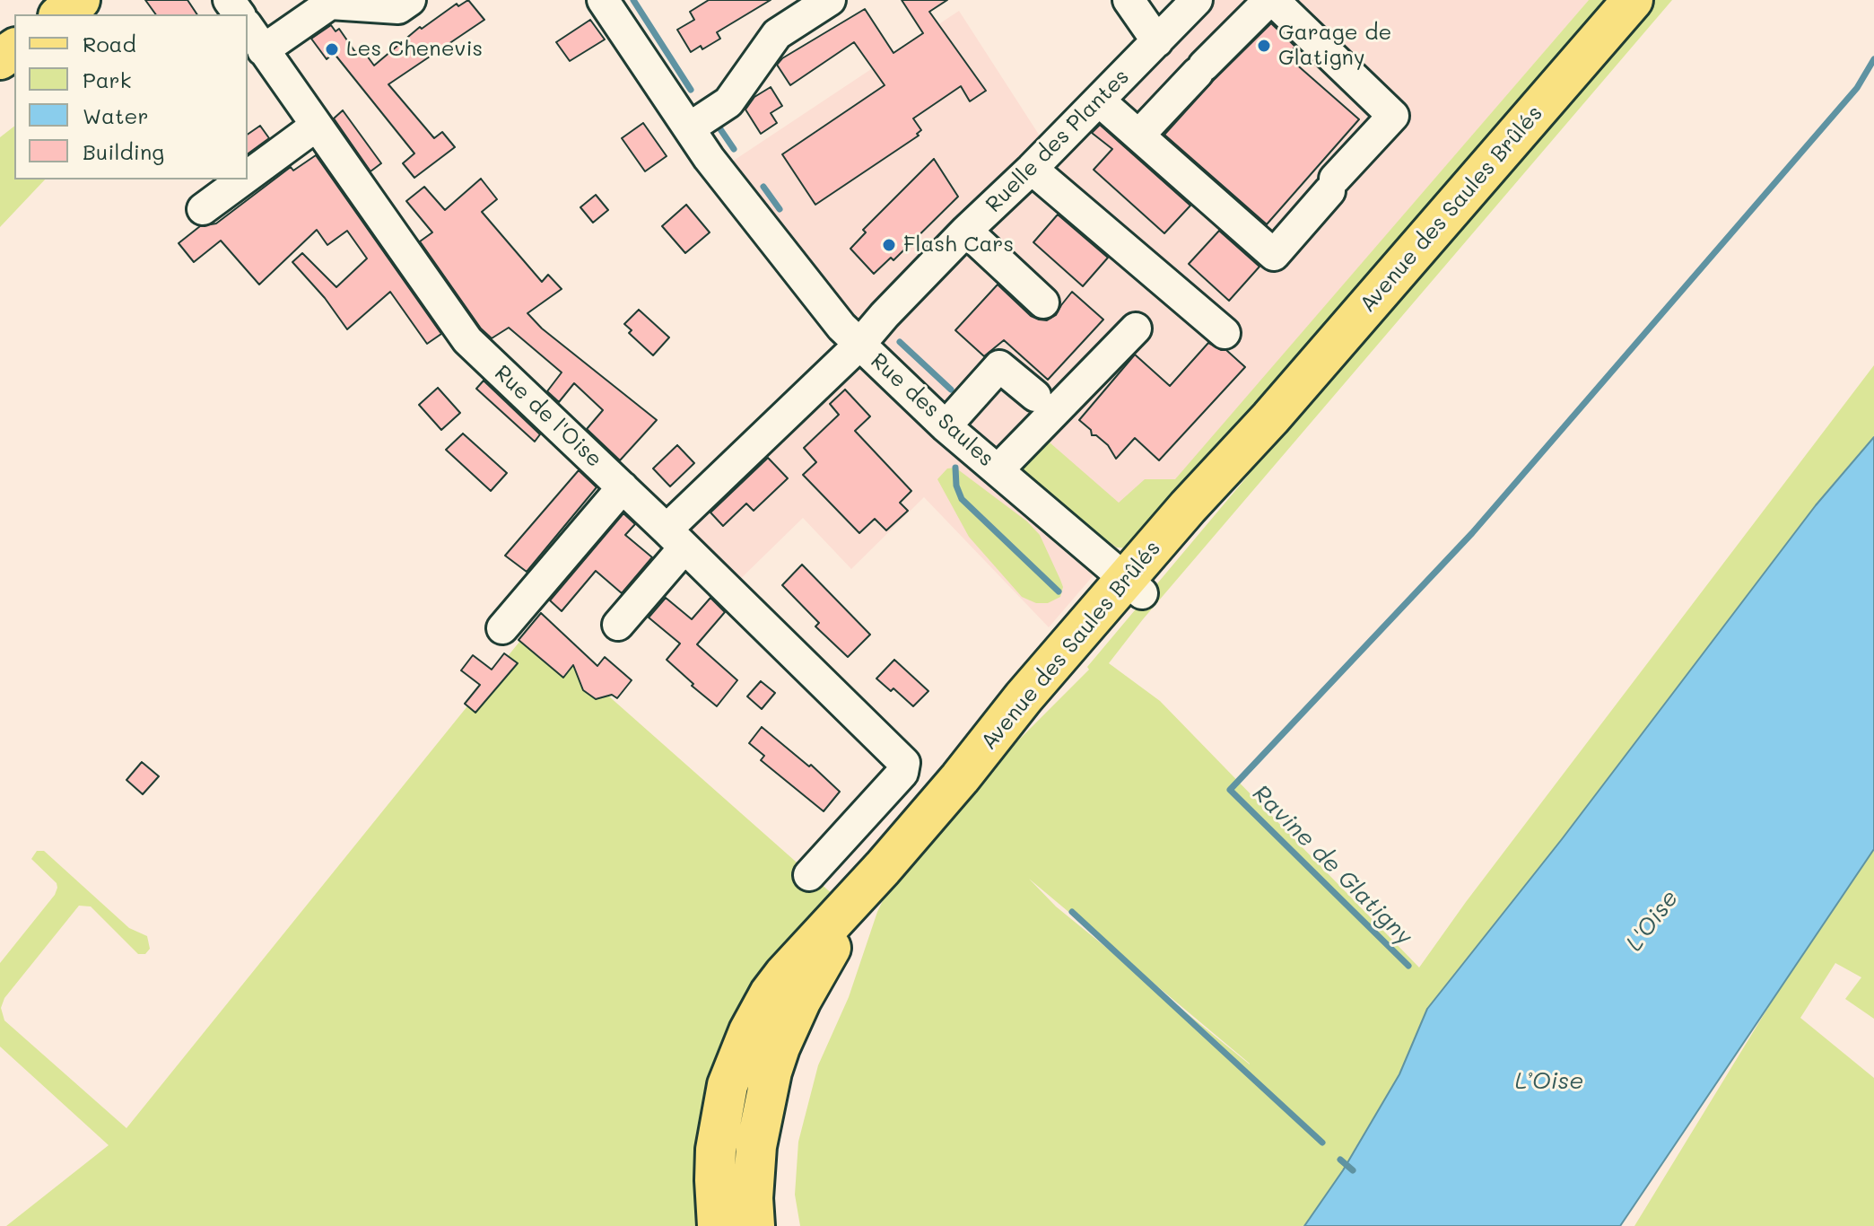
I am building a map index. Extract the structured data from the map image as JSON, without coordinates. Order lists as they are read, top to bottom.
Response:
{
  "streets": {
    "main road": ["Avenue des Saules Brûlés"],
    "street": ["Ruelle des Plantes", "Rue des Saules", "Rue de l'Oise"]
  },
  "crossings": [
    ["Ruelle des Plantes", "Rue des Saules"],
    ["Avenue des Saules Brûlés", "Rue des Saules"],
    ["Rue des Saules", "Rue de l'Oise"]
  ],
  "water": ["Ravine de Glatigny", "L'Oise", "L’Oise"],
  "places": ["Garage de Glatigny", "Les Chenevis", "Flash Cars"],
  "legend": [
    "Road",
    "Park",
    "Water",
    "Building"
  ]
}
